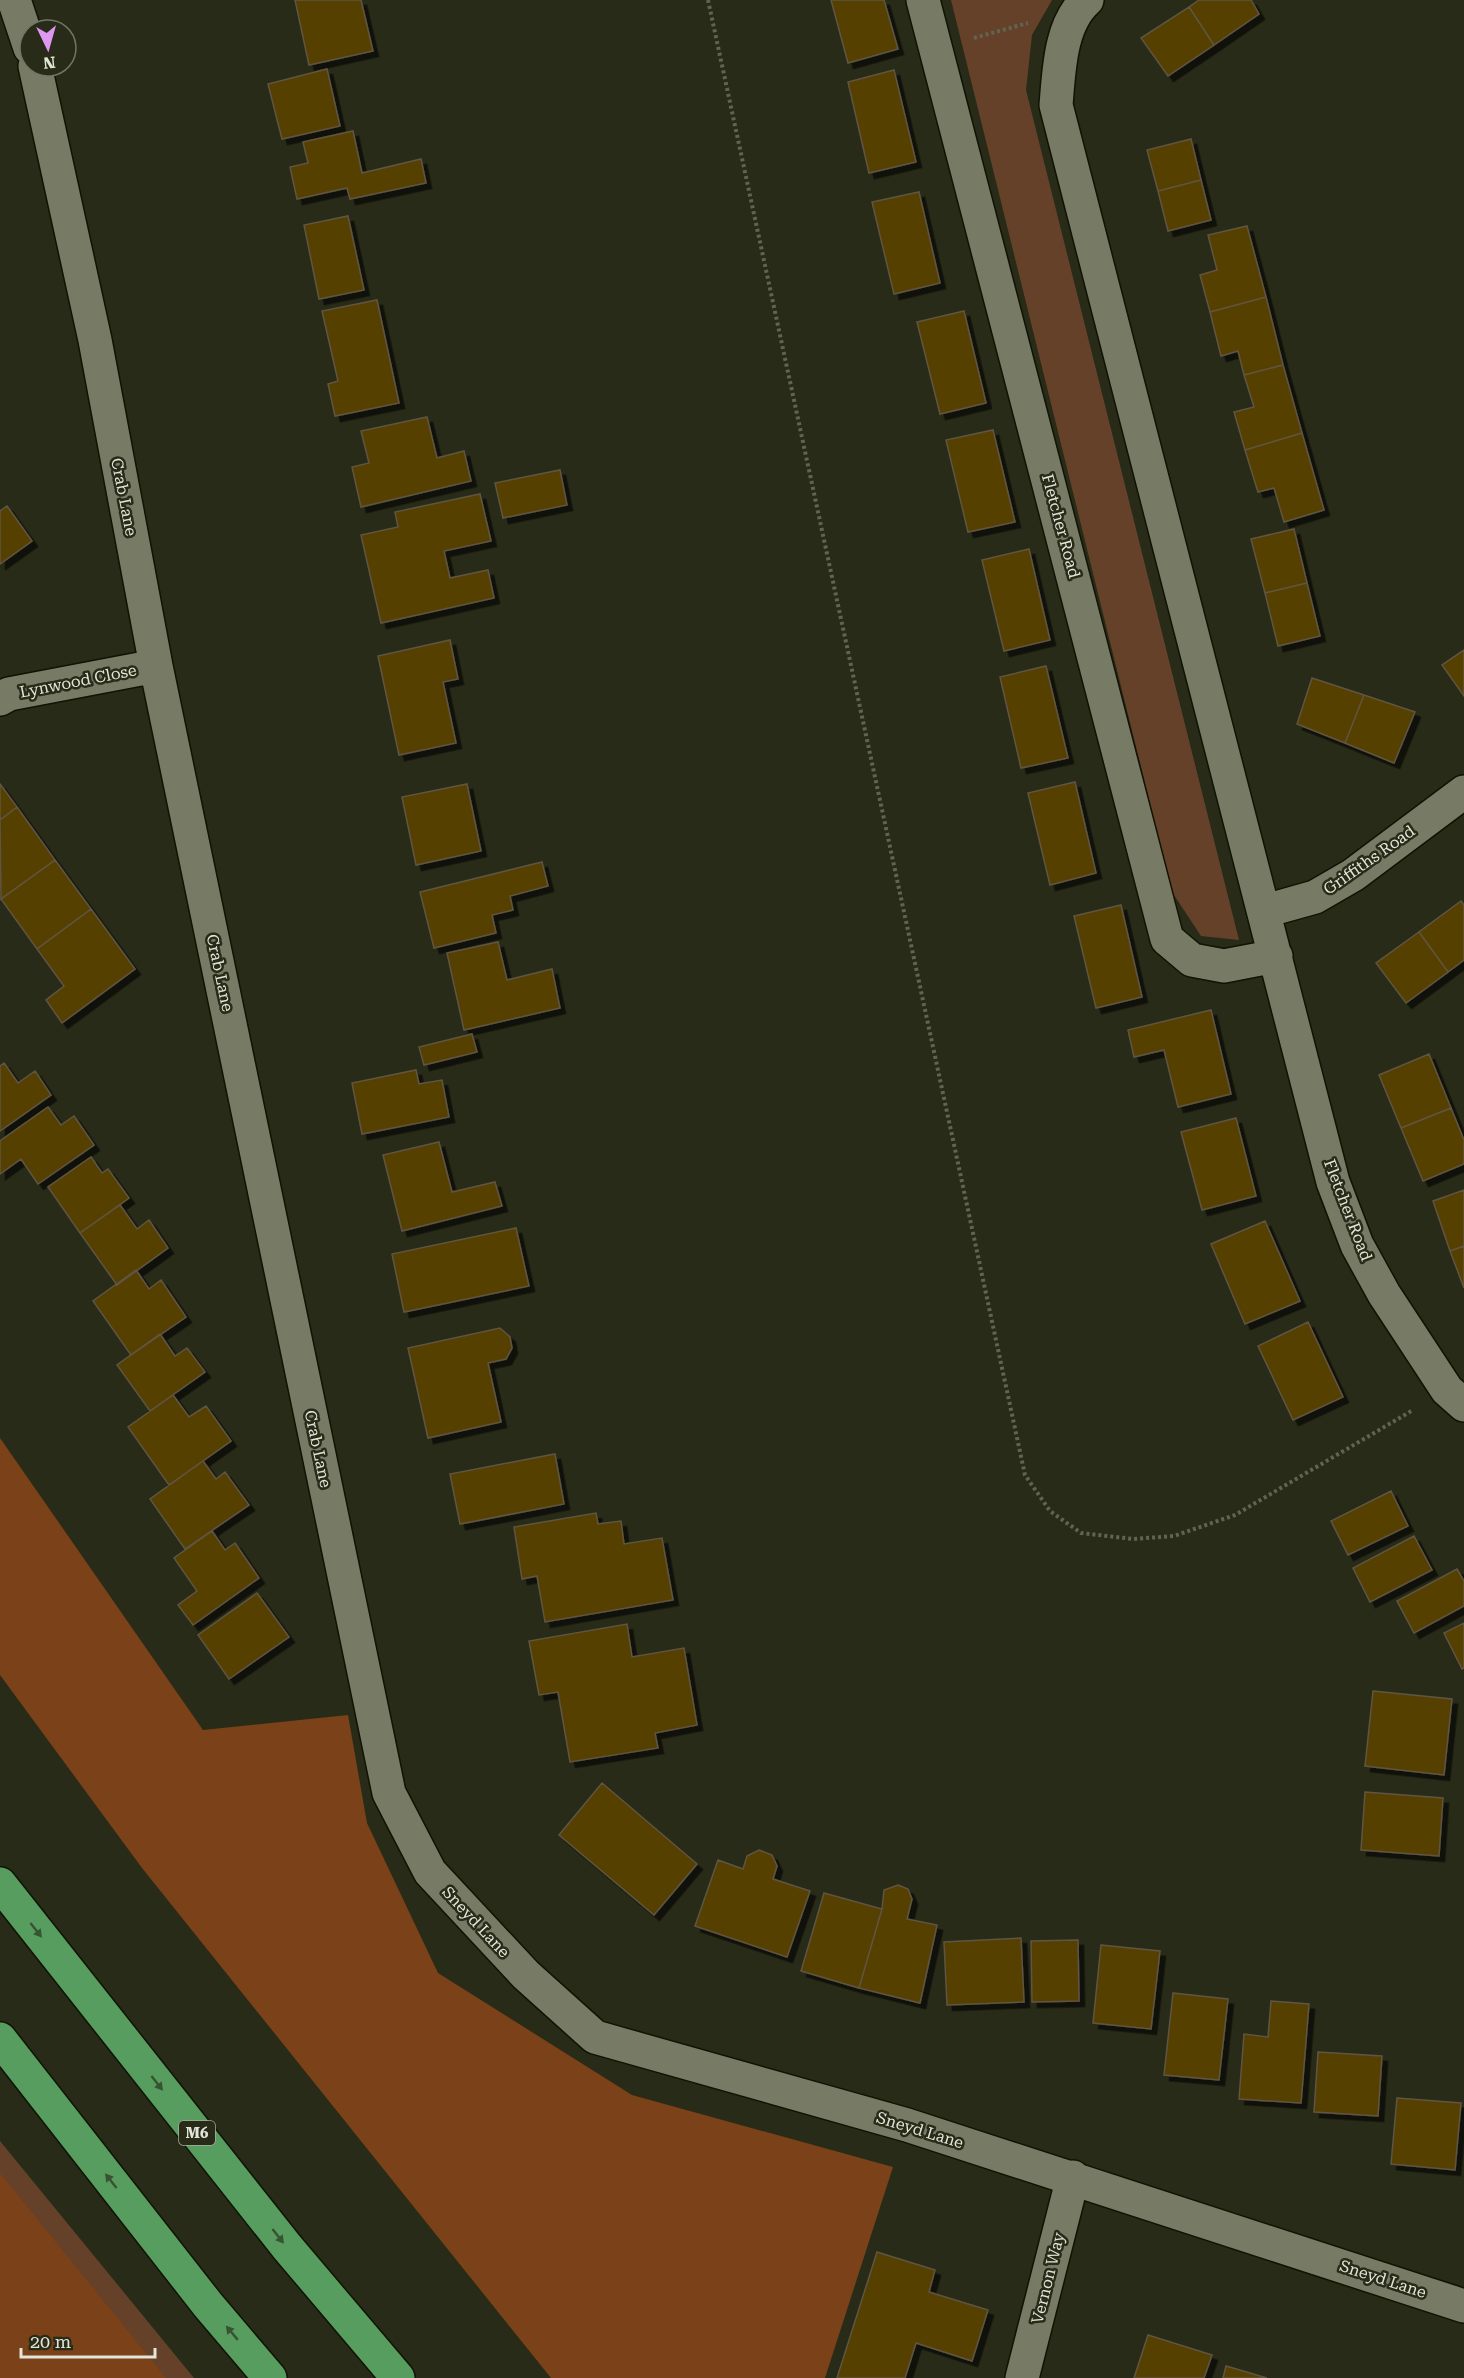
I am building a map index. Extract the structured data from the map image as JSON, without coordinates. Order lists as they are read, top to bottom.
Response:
{
  "streets": {
    "highway": ["M6"],
    "street": [
      "Crab Lane",
      "Fletcher Road",
      "Lynwood Close",
      "Griffiths Road",
      "Sneyd Lane",
      "Vernon Way"
    ]
  },
  "crossings": [
    ["Crab Lane", "Lynwood Close"],
    ["Crab Lane", "Sneyd Lane"],
    ["Fletcher Road", "Griffiths Road"],
    ["Sneyd Lane", "Vernon Way"]
  ],
  "scale_bar": "20 m",
  "north": "bottom"
}
